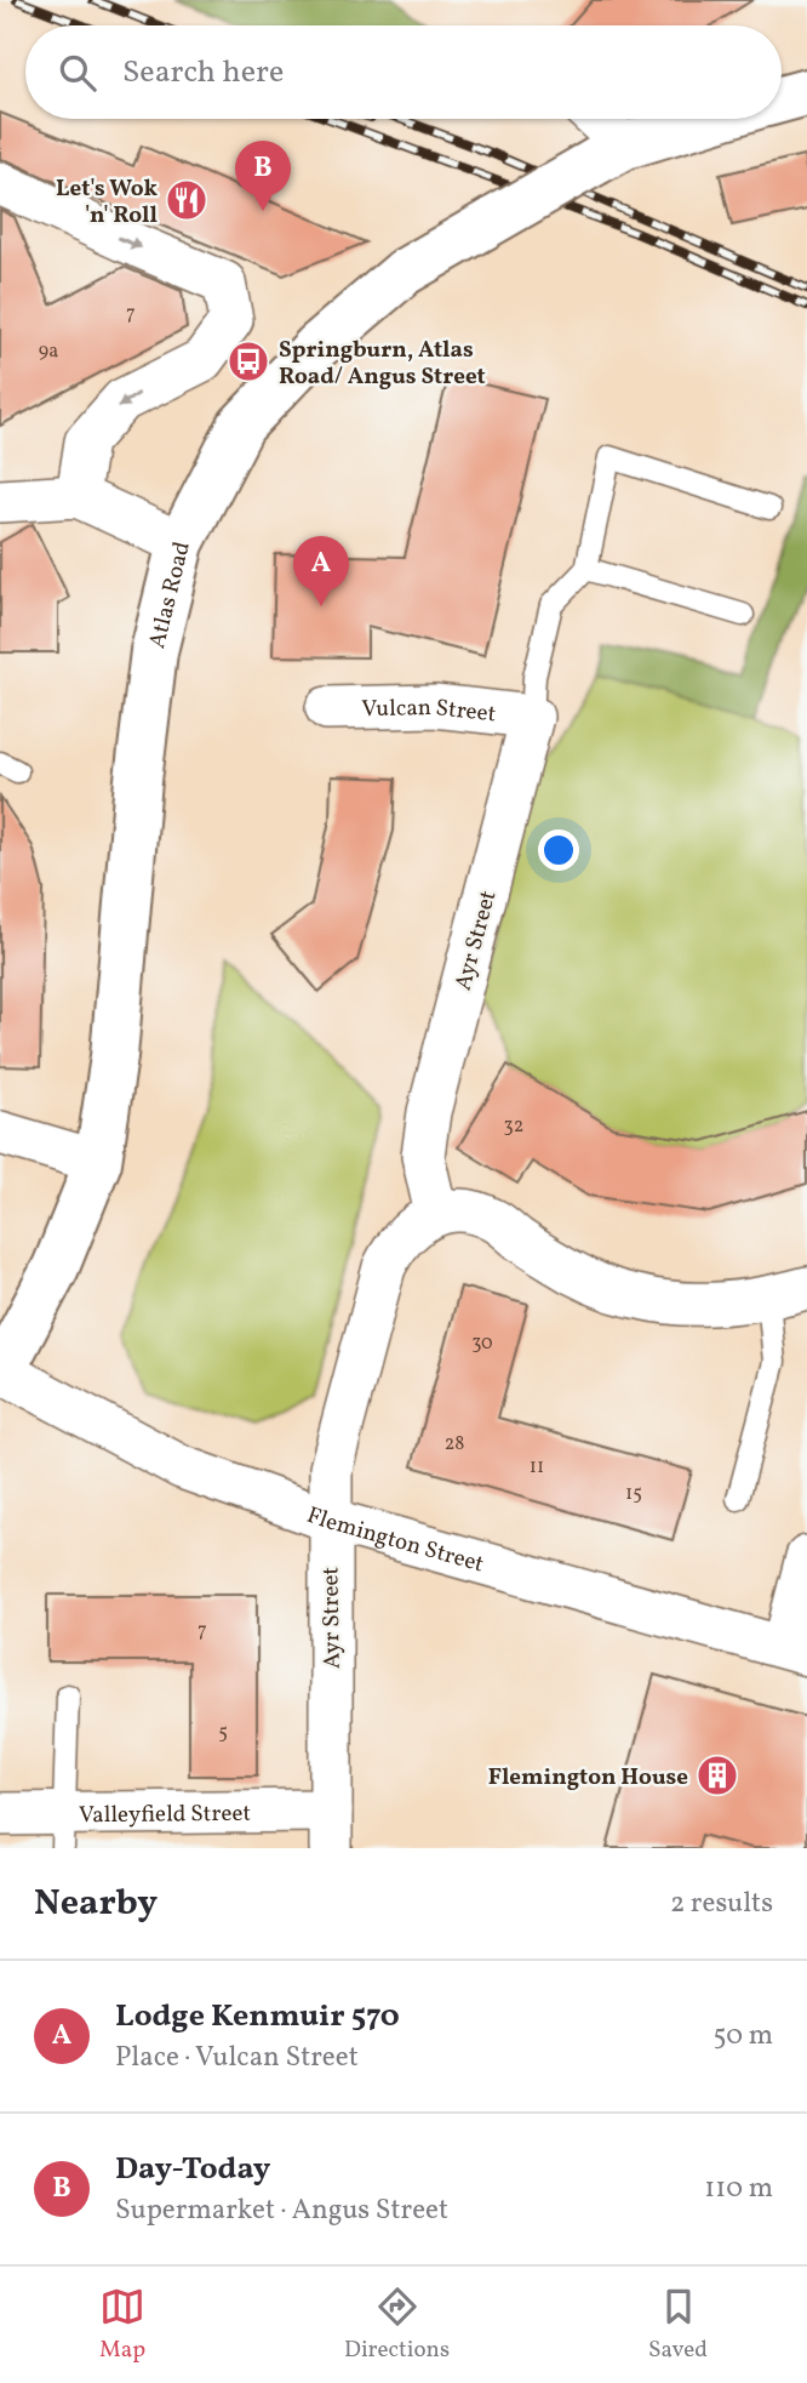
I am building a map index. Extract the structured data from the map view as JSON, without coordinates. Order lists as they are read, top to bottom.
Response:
{
  "streets": {
    "street": [
      "Atlas Road",
      "Vulcan Street",
      "Ayr Street",
      "Flemington Street",
      "Valleyfield Street"
    ]
  },
  "crossings": [
    ["Atlas Road", "Flemington Street"],
    ["Vulcan Street", "Ayr Street"],
    ["Ayr Street", "Flemington Street"],
    ["Ayr Street", "Valleyfield Street"]
  ],
  "places": {
    "restaurant": ["Let's Wok 'n' Roll"],
    "bus stop": ["Springburn, Atlas Road/ Angus Street"],
    "building": ["Flemington House"]
  },
  "house_numbers": [
    "7",
    "9a",
    "32",
    "30",
    "28",
    "11",
    "15",
    "7",
    "5"
  ],
  "page": {
    "search": "Search here",
    "pins": ["B", "A"],
    "heading": ["Nearby", "2 results"],
    "list": [
      {
        "mark": "A",
        "name": "Lodge Kenmuir 570",
        "note": "Place · Vulcan Street",
        "value": "50 m"
      },
      {
        "mark": "B",
        "name": "Day-Today",
        "note": "Supermarket · Angus Street",
        "value": "110 m"
      }
    ],
    "nav": ["Map", "Directions", "Saved"]
  }
}
